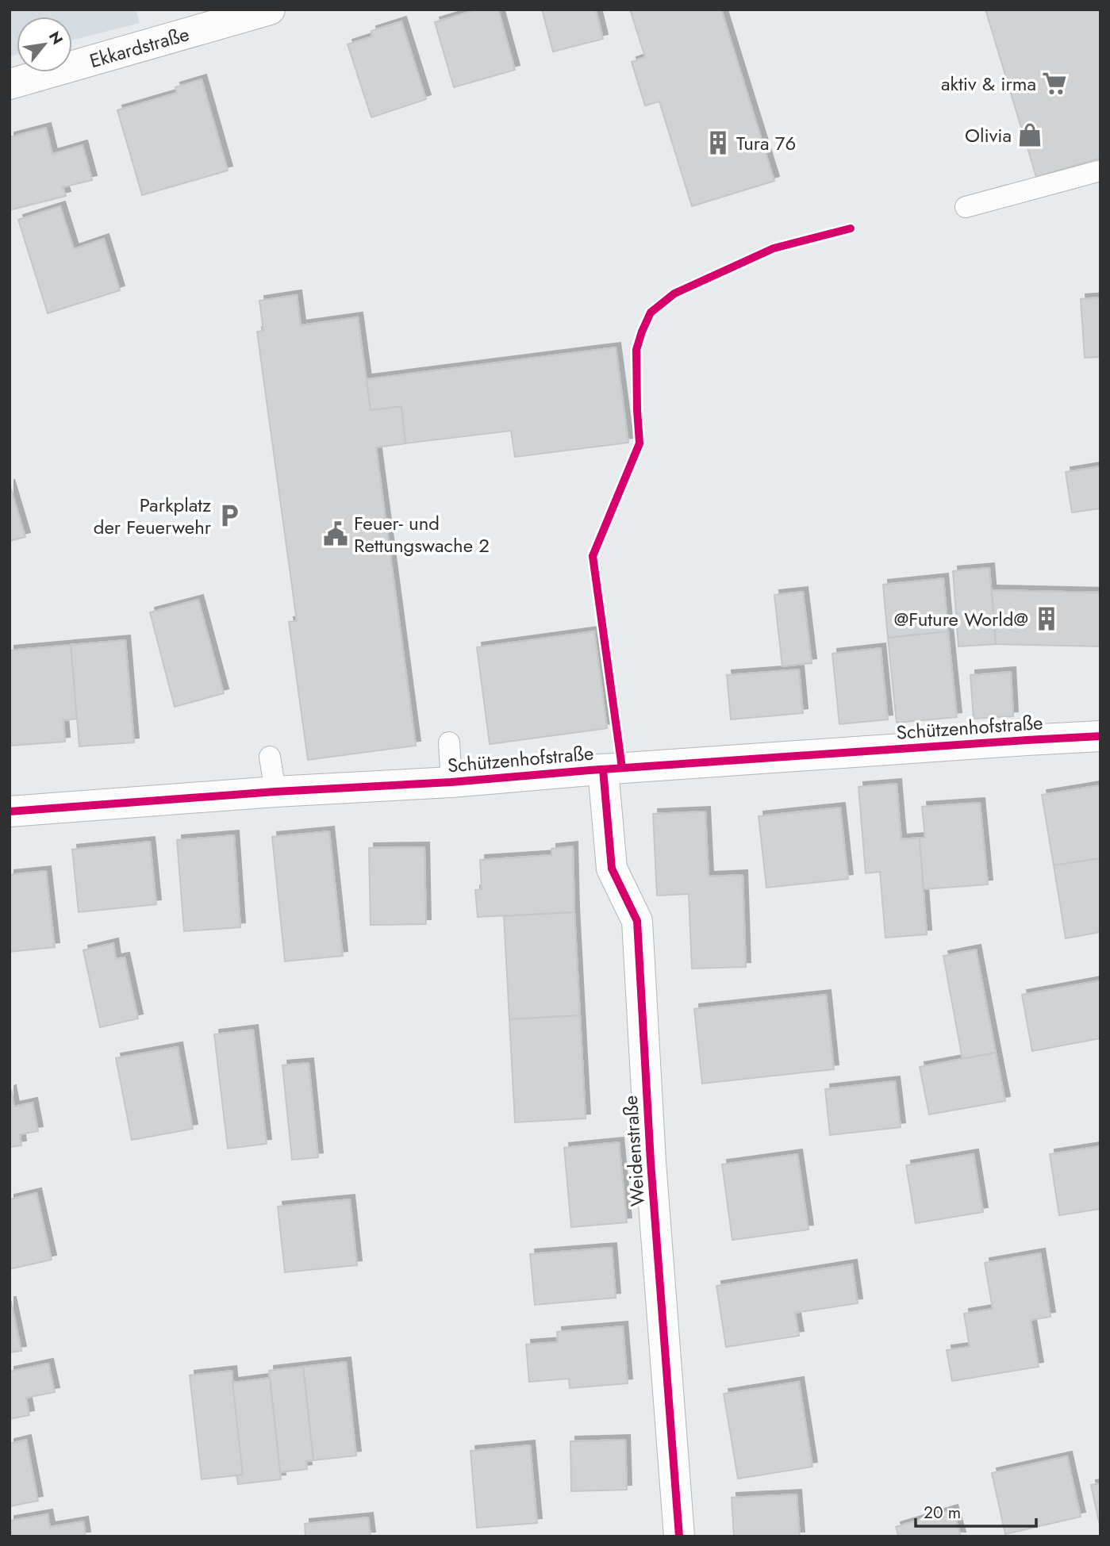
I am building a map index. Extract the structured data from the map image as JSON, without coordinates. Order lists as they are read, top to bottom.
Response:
{
  "streets": {
    "street": ["Ekkardstraße", "Schützenhofstraße", "Weidenstraße"]
  },
  "crossings": [
    ["Schützenhofstraße", "Weidenstraße"]
  ],
  "places": {
    "supermarket": ["aktiv & irma"],
    "shop": ["Olivia"],
    "building": ["Tura 76", "@Future World@"],
    "parking": ["Parkplatz der Feuerwehr"],
    "public building": ["Feuer- und Rettungswache 2"]
  },
  "scale_bar": "20 m",
  "north": "top right"
}
